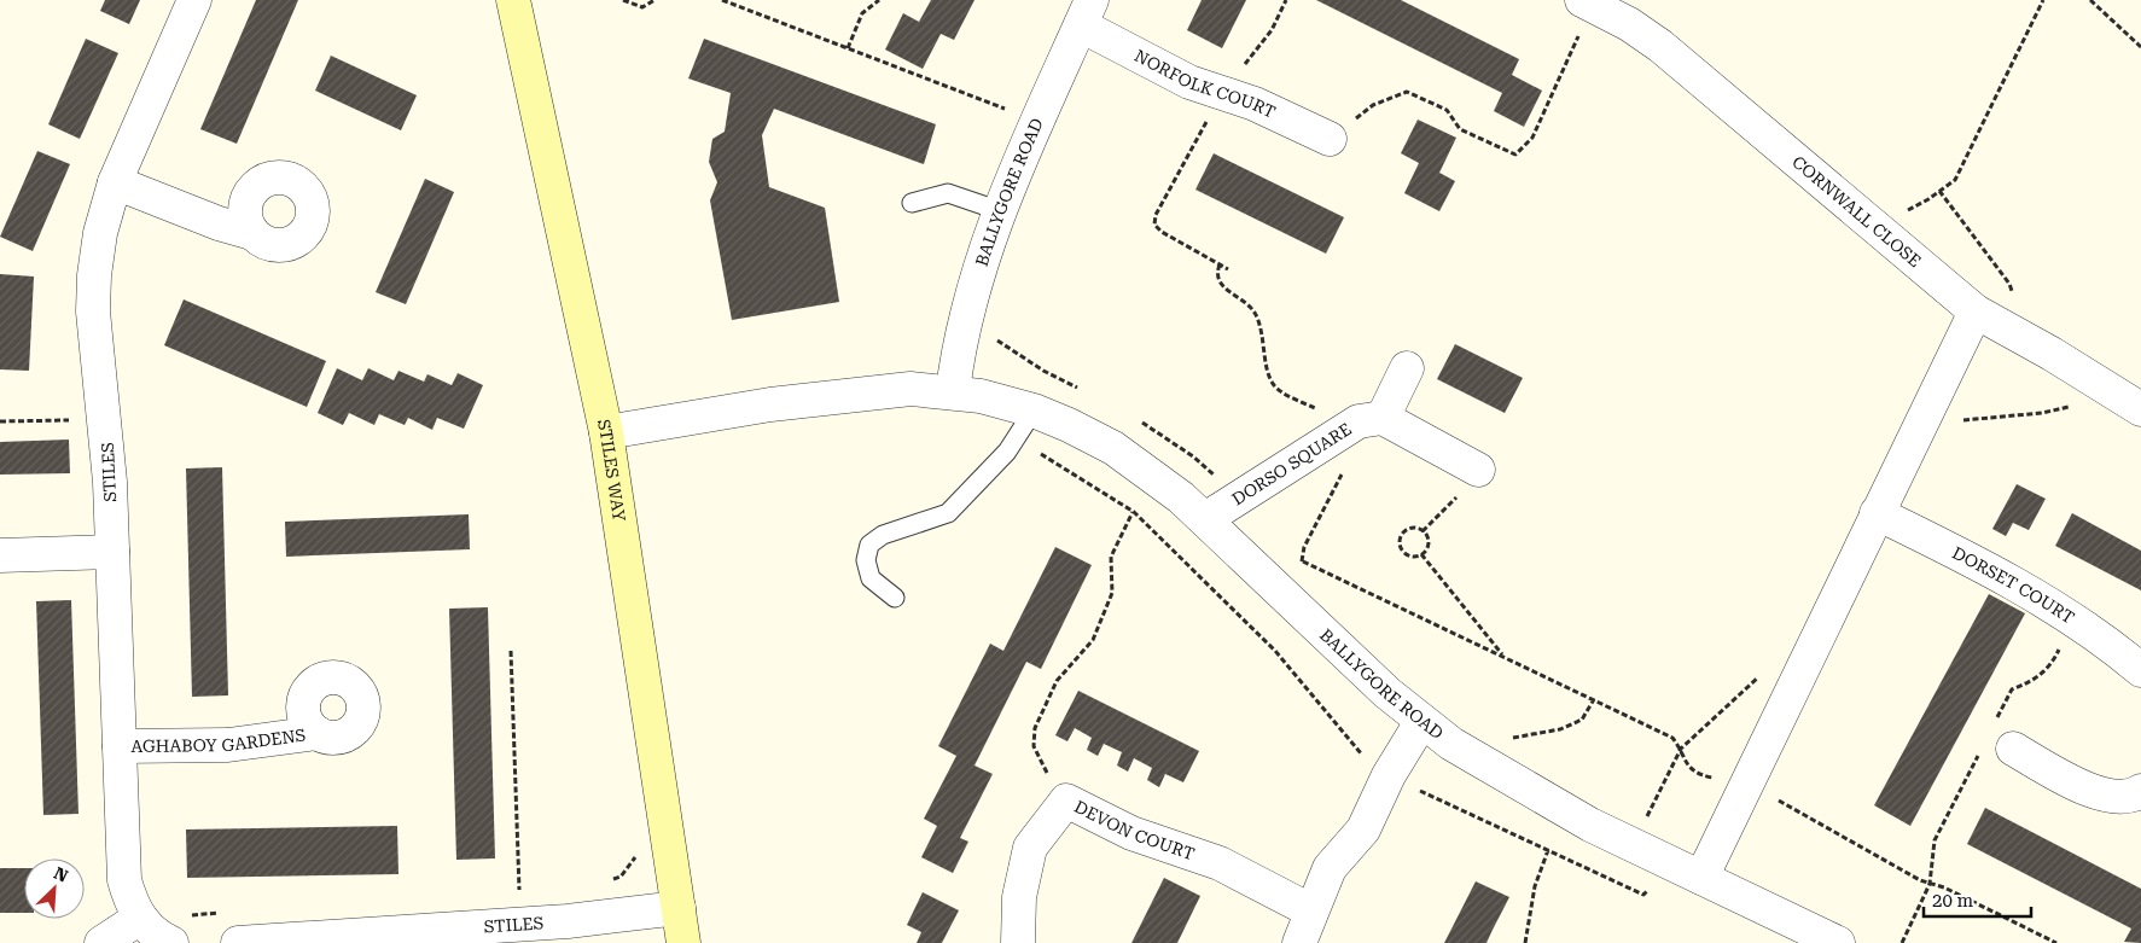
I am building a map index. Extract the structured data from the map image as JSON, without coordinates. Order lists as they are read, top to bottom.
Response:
{
  "streets": {
    "main road": ["STILES WAY"],
    "street": [
      "NORFOLK COURT",
      "BALLYGORE ROAD",
      "CORNWALL CLOSE",
      "DORSO SQUARE",
      "STILES",
      "DORSET COURT",
      "AGHABOY GARDENS",
      "DEVON COURT"
    ]
  },
  "crossings": [
    ["NORFOLK COURT", "BALLYGORE ROAD"],
    ["BALLYGORE ROAD", "DORSO SQUARE"],
    ["BALLYGORE ROAD", "STILES WAY"],
    ["STILES WAY", "STILES"],
    ["STILES", "AGHABOY GARDENS"]
  ],
  "scale_bar": "20 m",
  "north": "top right"
}
